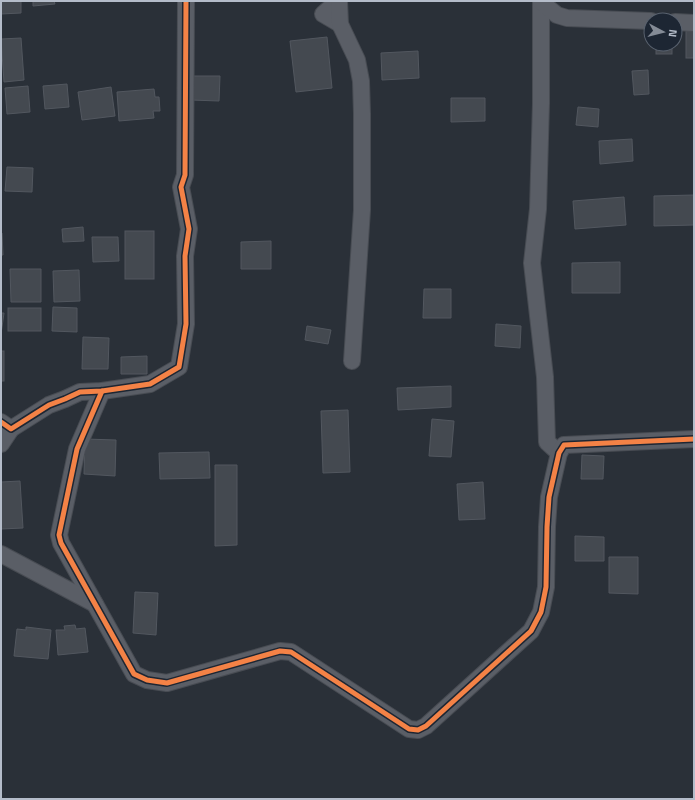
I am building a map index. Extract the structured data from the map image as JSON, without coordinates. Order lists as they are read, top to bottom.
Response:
{
  "north": "right"
}
